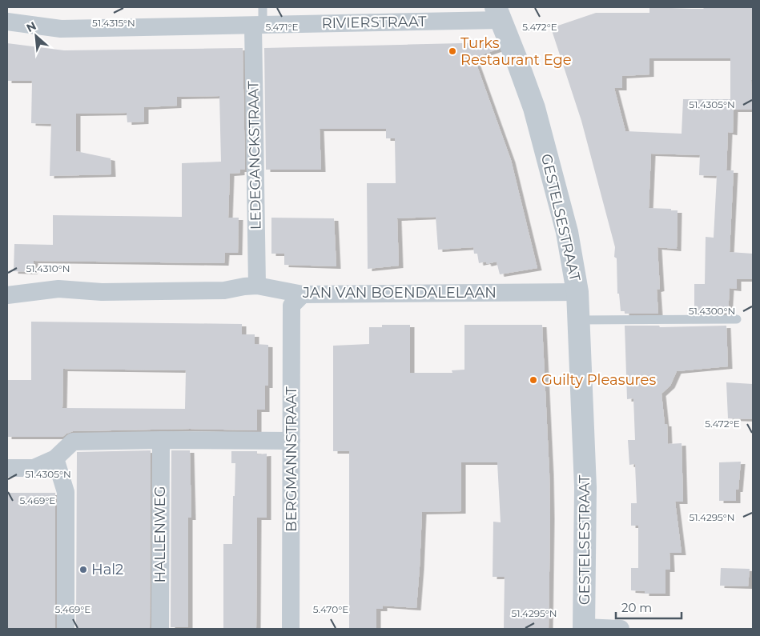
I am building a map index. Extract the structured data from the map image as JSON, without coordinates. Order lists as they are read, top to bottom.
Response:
{
  "streets": {
    "street": [
      "RIVIERSTRAAT",
      "LEDEGANCKSTRAAT",
      "GESTELSESTRAAT",
      "JAN VAN BOENDALELAAN",
      "BERGMANNSTRAAT",
      "HALLENWEG"
    ]
  },
  "crossings": [
    ["RIVIERSTRAAT", "LEDEGANCKSTRAAT"],
    ["RIVIERSTRAAT", "GESTELSESTRAAT"],
    ["LEDEGANCKSTRAAT", "JAN VAN BOENDALELAAN"],
    ["GESTELSESTRAAT", "JAN VAN BOENDALELAAN"],
    ["JAN VAN BOENDALELAAN", "BERGMANNSTRAAT"]
  ],
  "places": ["Turks Restaurant Ege", "Guilty Pleasures", "Hal2"],
  "scale_bar": "20 m",
  "north": "top left",
  "coordinates": [
    "51.4315°N",
    "5.471°E",
    "5.472°E",
    "51.4305°N",
    "51.4310°N",
    "51.4300°N",
    "5.469°E",
    "51.4295°N",
    "5.470°E"
  ]
}
